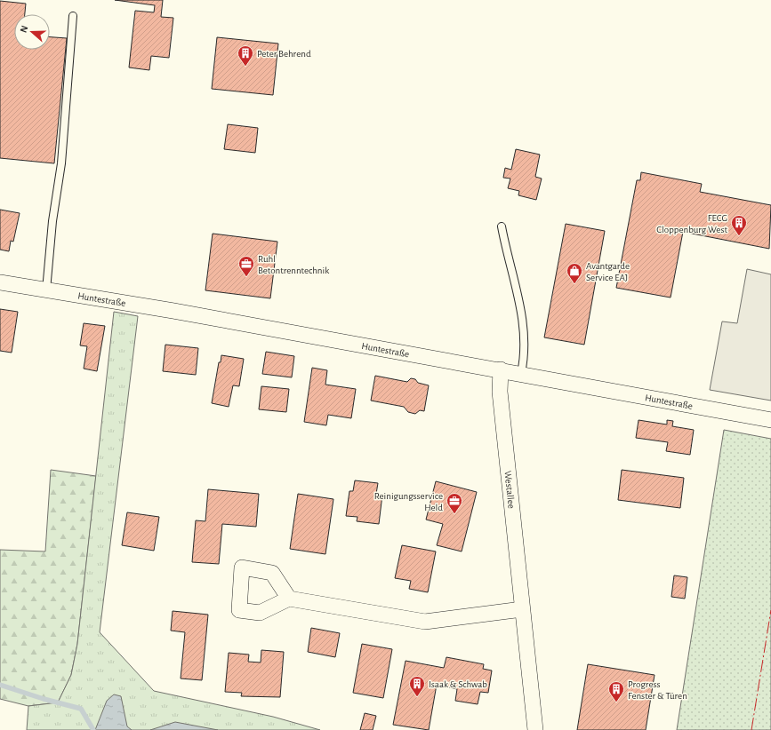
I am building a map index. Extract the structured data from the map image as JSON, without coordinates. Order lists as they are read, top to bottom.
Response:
{
  "streets": {
    "street": ["Huntestraße", "Westallee"]
  },
  "crossings": [
    ["Huntestraße", "Westallee"]
  ],
  "places": {
    "building": [
      "Peter Behrend",
      "FECG Cloppenburg West",
      "Isaak & Schwab",
      "Progress Fenster & Türen"
    ],
    "office": ["Ruhl Betontrenntechnik", "Reinigungsservice Held"],
    "shop": ["Avantgarde Service EAJ"]
  },
  "north": "left"
}
